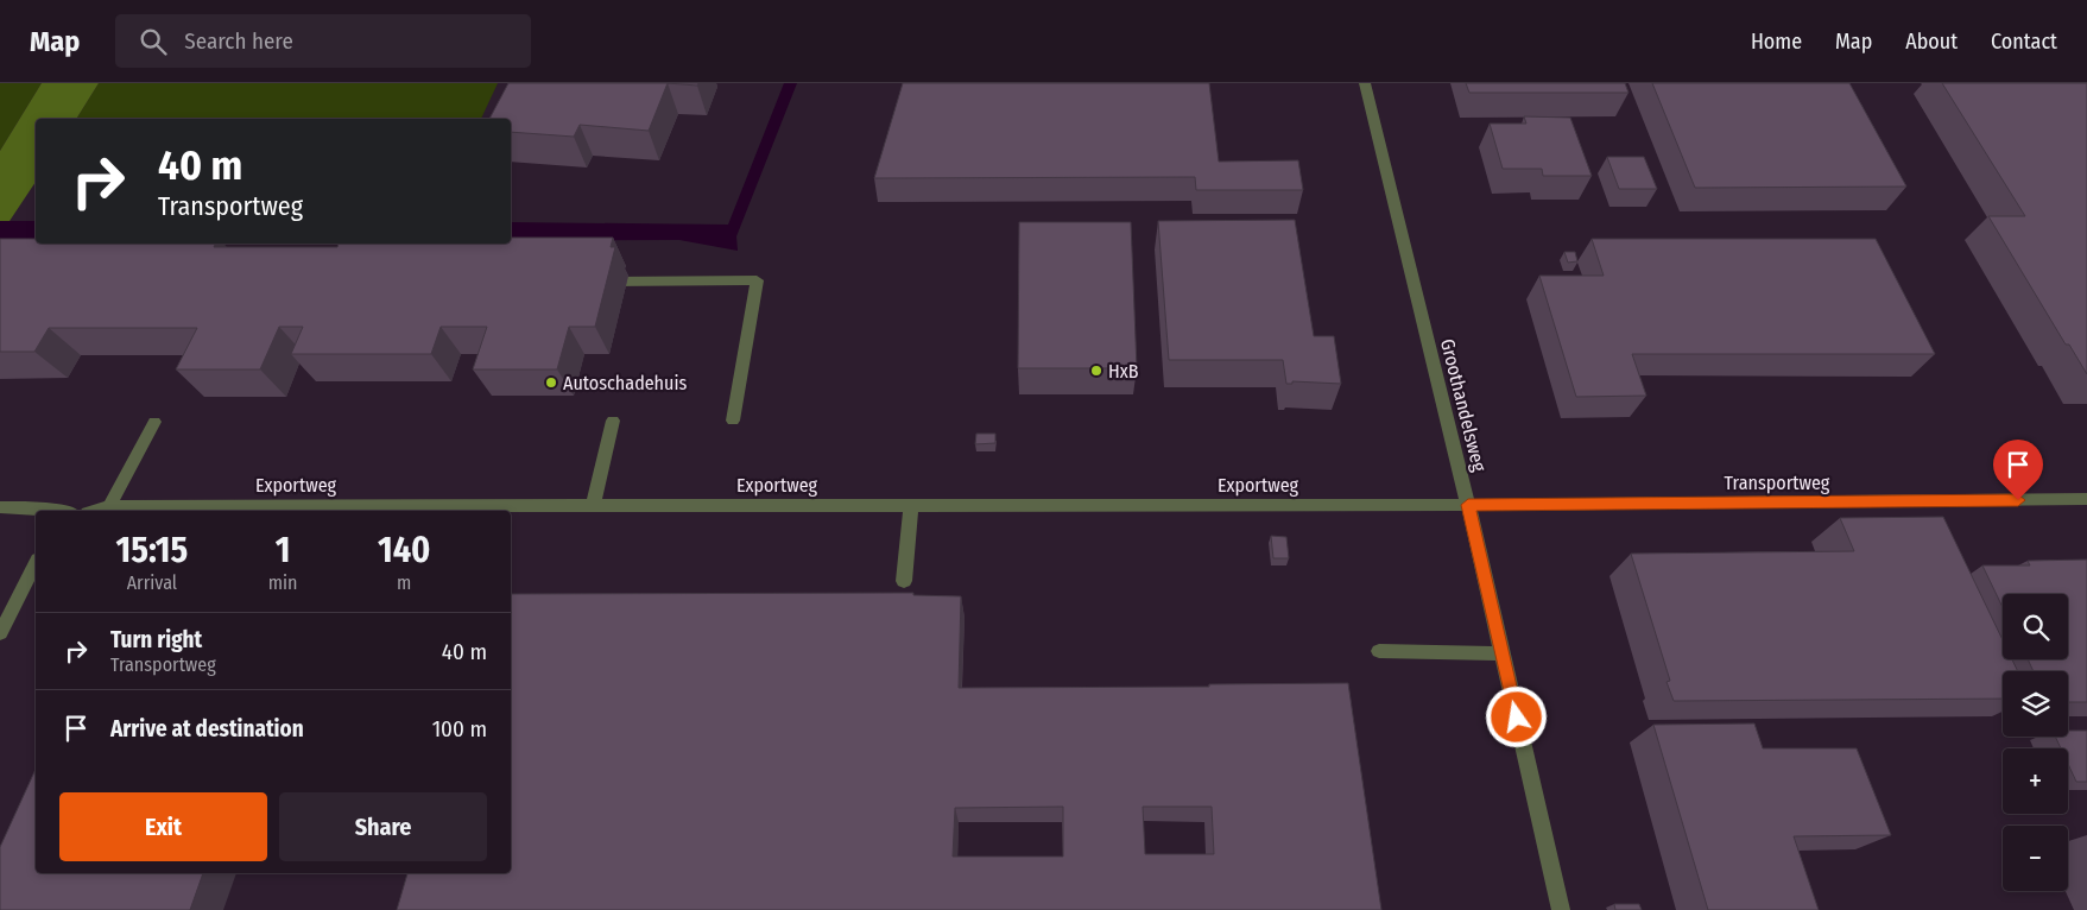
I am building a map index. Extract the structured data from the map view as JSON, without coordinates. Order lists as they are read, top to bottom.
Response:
{
  "streets": {
    "street": ["Groothandelsweg", "Transportweg", "Exportweg"]
  },
  "crossings": [
    ["Groothandelsweg", "Transportweg"],
    ["Groothandelsweg", "Exportweg"],
    ["Transportweg", "Exportweg"]
  ],
  "places": ["HxB", "Autoschadehuis"],
  "page": {
    "header": "Map",
    "search": "Search here",
    "nav": [
      "Home",
      "Map",
      "About",
      "Contact"
    ],
    "turn": ["40 m", "Transportweg"],
    "eta": [
      "15:15",
      "Arrival",
      "1",
      "min",
      "140",
      "m"
    ],
    "map_buttons": ["+", "−"],
    "list": [
      {
        "name": "Turn right",
        "note": "Transportweg",
        "value": "40 m"
      },
      {
        "name": "Arrive at destination",
        "value": "100 m"
      }
    ],
    "buttons": ["Exit", "Share"]
  }
}
